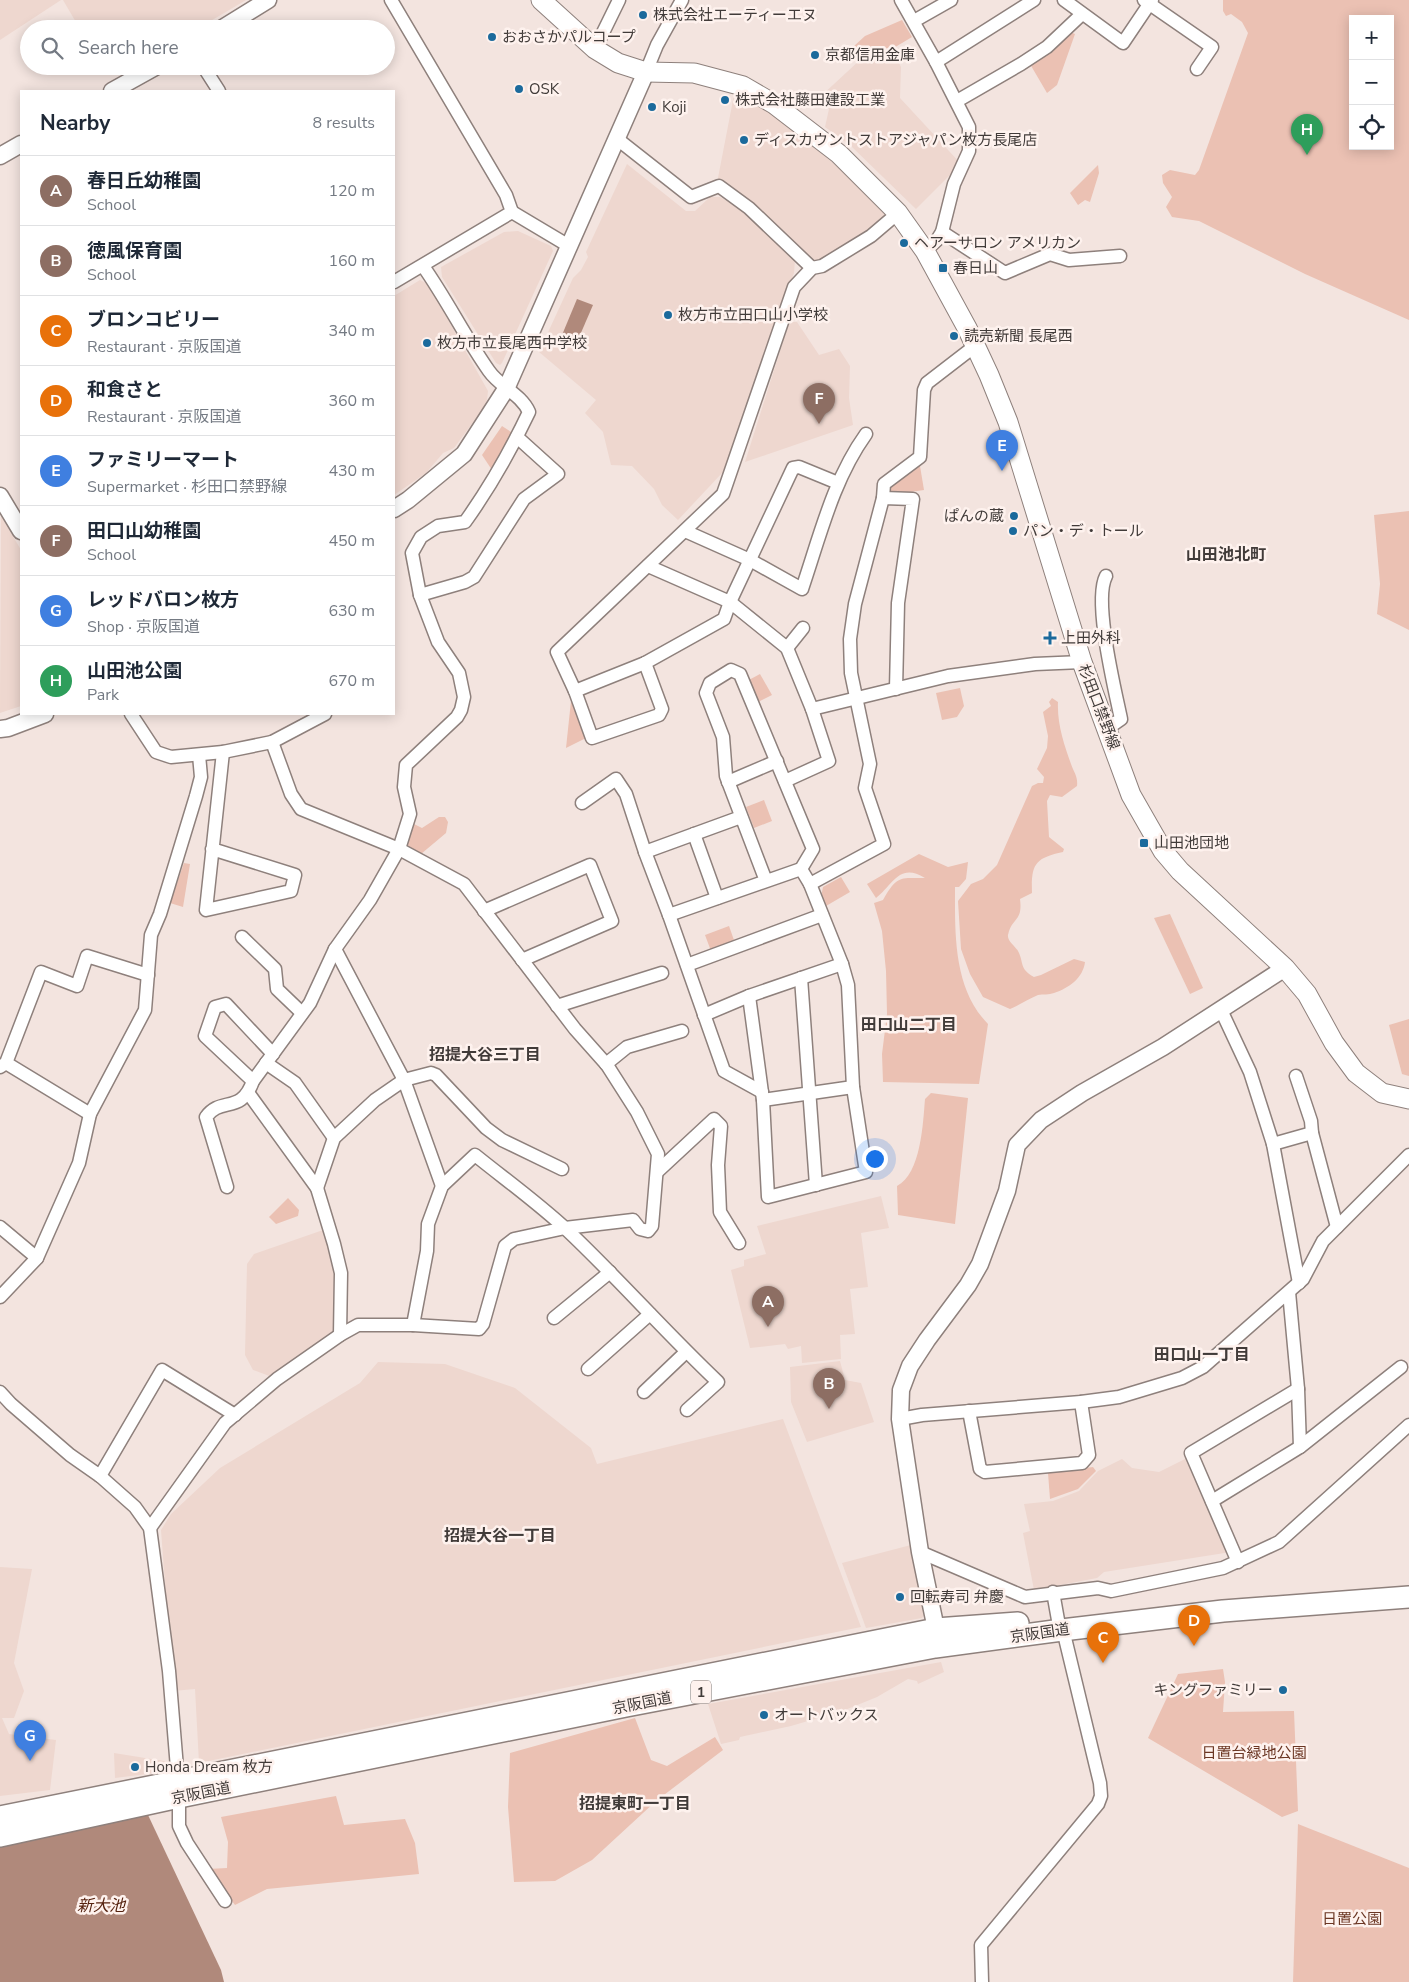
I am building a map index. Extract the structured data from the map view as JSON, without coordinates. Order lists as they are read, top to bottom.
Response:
{
  "streets": {
    "highway": ["京阪国道", "1"],
    "main road": ["杉田口禁野線"]
  },
  "districts": [
    "山田池北町",
    "田口山二丁目",
    "招提大谷三丁目",
    "田口山一丁目",
    "招提大谷一丁目",
    "招提東町一丁目"
  ],
  "water": ["新大池"],
  "parks": ["日置台緑地公園", "日置公園"],
  "places": {
    "other": [
      "株式会社エーティーエヌ",
      "おおさかパルコープ",
      "京都信用金庫",
      "OSK",
      "株式会社藤田建設工業",
      "Koji",
      "ディスカウントストアジャパン枚方長尾店",
      "ヘアーサロン アメリカン",
      "枚方市立田口山小学校",
      "読売新聞 長尾西",
      "枚方市立長尾西中学校",
      "ぱんの蔵",
      "パン・デ・トール",
      "回転寿司 弁慶",
      "キングファミリー",
      "オートバックス",
      "Honda Dream 枚方"
    ],
    "transit": ["春日山", "山田池団地"],
    "health": ["上田外科"]
  },
  "page": {
    "map_buttons": ["+", "−"],
    "search": "Search here",
    "heading": ["Nearby", "8 results"],
    "pins": [
      "H",
      "F",
      "E",
      "A",
      "B",
      "D",
      "C",
      "G"
    ],
    "list": [
      {
        "mark": "A",
        "name": "春日丘幼稚園",
        "note": "School",
        "value": "120 m"
      },
      {
        "mark": "B",
        "name": "徳風保育園",
        "note": "School",
        "value": "160 m"
      },
      {
        "mark": "C",
        "name": "ブロンコビリー",
        "note": "Restaurant · 京阪国道",
        "value": "340 m"
      },
      {
        "mark": "D",
        "name": "和食さと",
        "note": "Restaurant · 京阪国道",
        "value": "360 m"
      },
      {
        "mark": "E",
        "name": "ファミリーマート",
        "note": "Supermarket · 杉田口禁野線",
        "value": "430 m"
      },
      {
        "mark": "F",
        "name": "田口山幼稚園",
        "note": "School",
        "value": "450 m"
      },
      {
        "mark": "G",
        "name": "レッドバロン枚方",
        "note": "Shop · 京阪国道",
        "value": "630 m"
      },
      {
        "mark": "H",
        "name": "山田池公園",
        "note": "Park",
        "value": "670 m"
      }
    ]
  }
}
